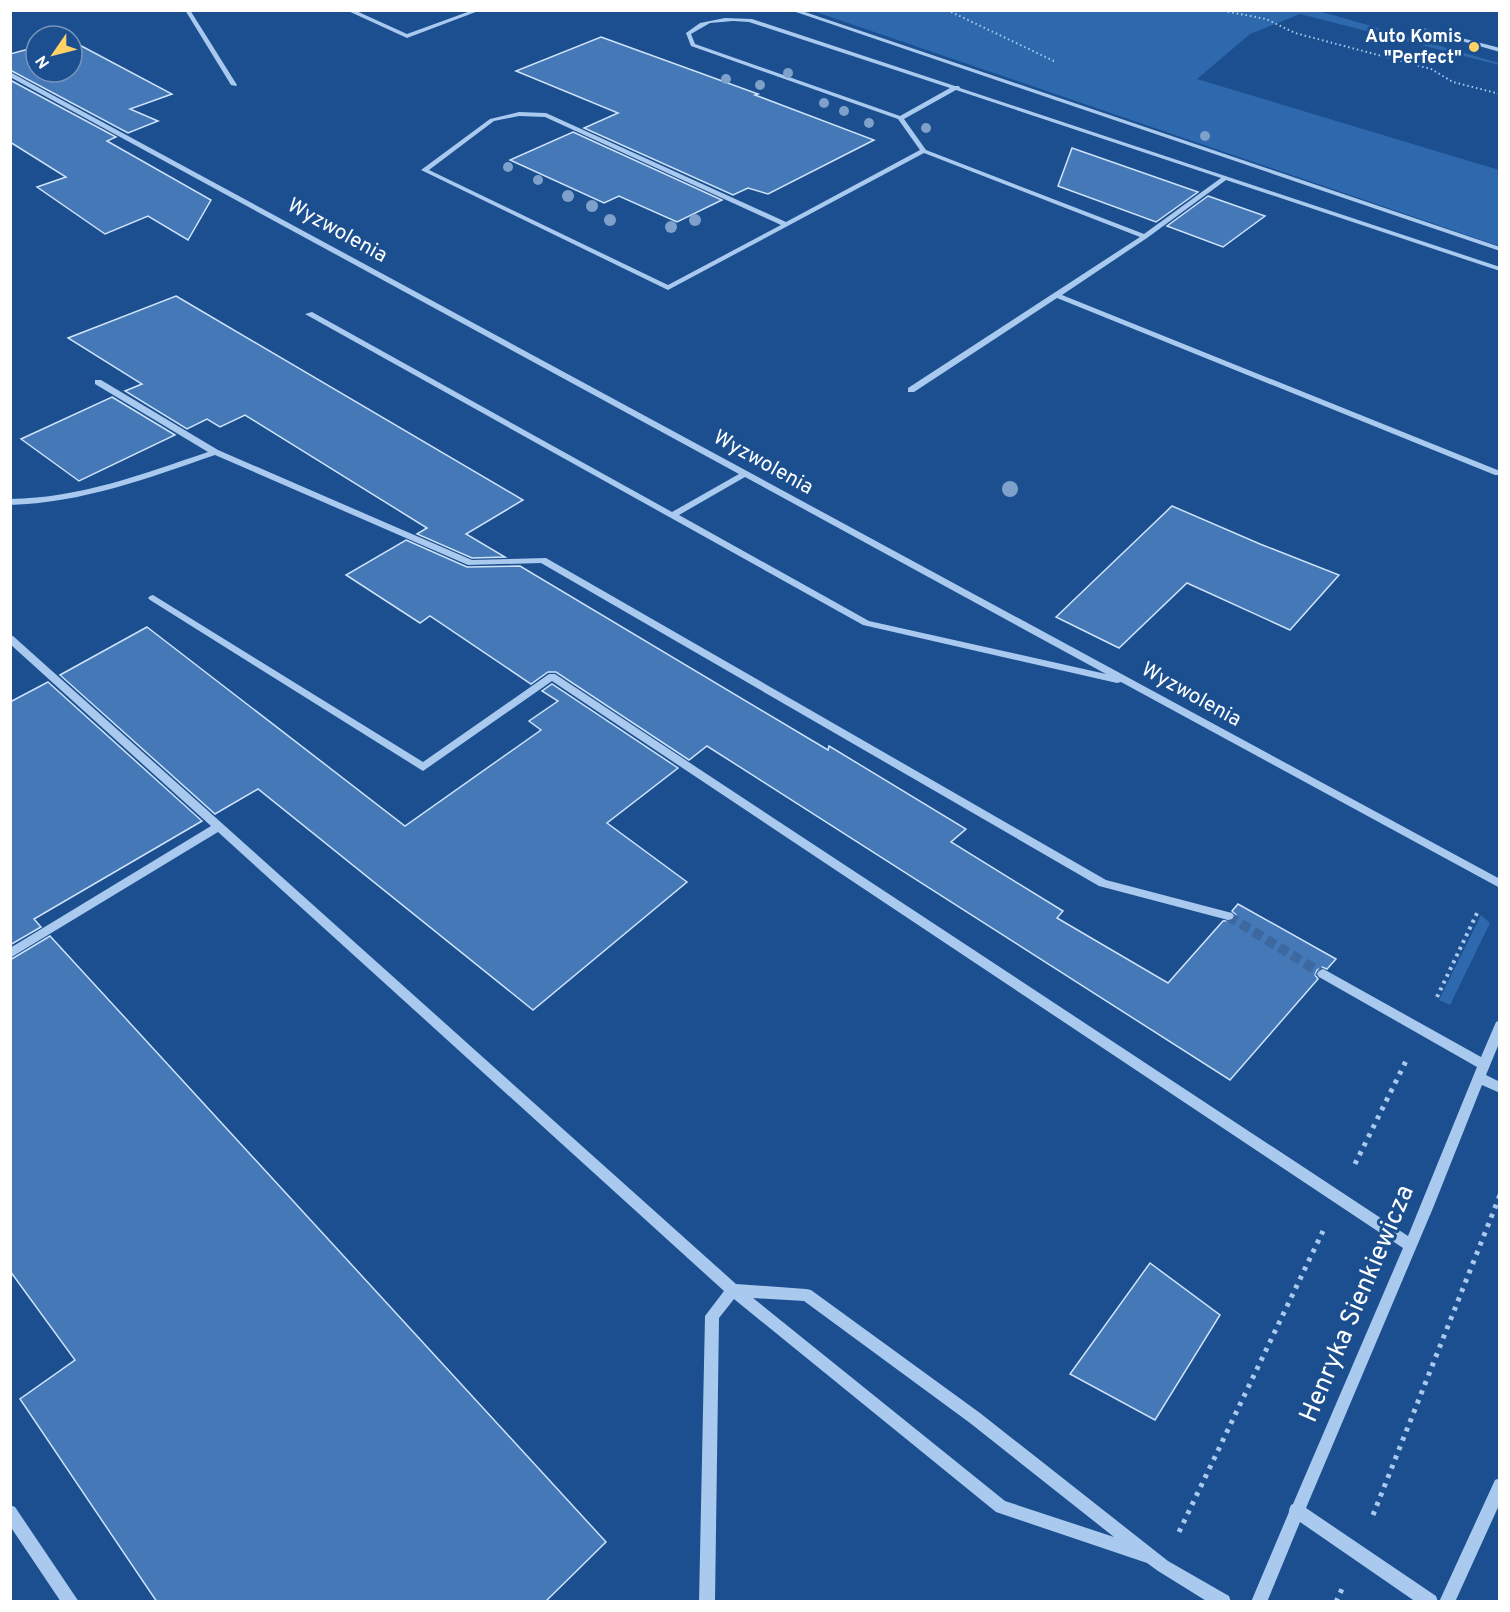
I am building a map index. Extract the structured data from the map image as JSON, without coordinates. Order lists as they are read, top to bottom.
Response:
{
  "streets": {
    "street": ["Wyzwolenia", "Henryka Sienkiewicza"]
  },
  "places": ["Auto Komis \"Perfect\""],
  "north": "bottom left"
}
